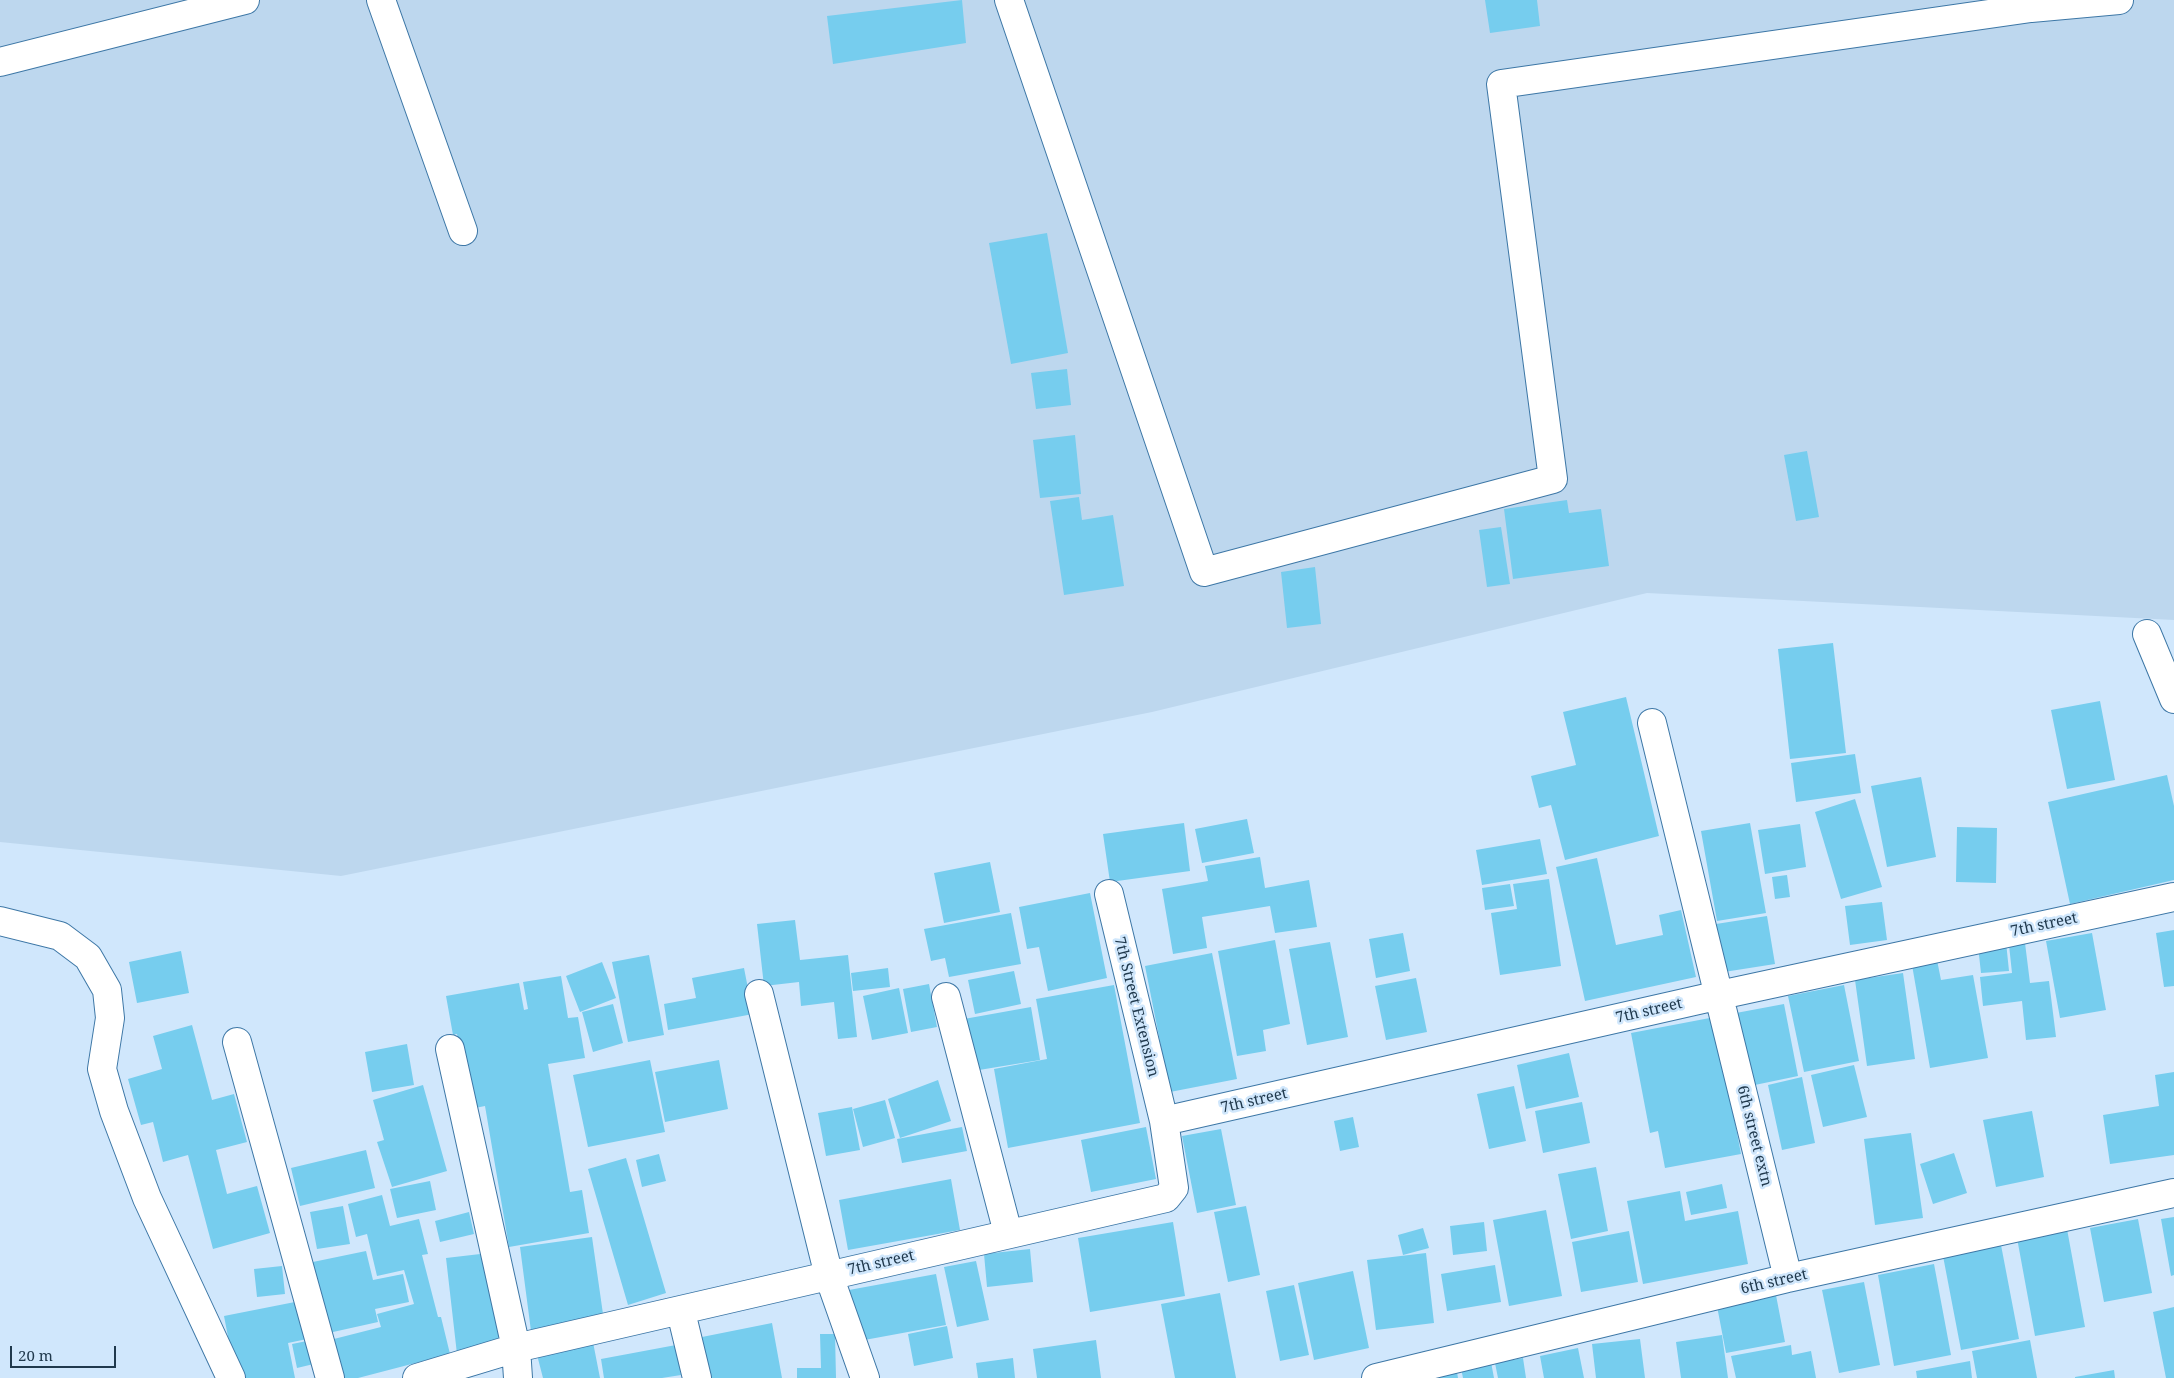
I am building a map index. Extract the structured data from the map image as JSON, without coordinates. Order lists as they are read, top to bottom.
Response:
{
  "streets": {
    "street": [
      "7th street",
      "7th Street Extension",
      "6th street extn",
      "6th street"
    ]
  },
  "crossings": [
    ["7th street", "7th Street Extension"],
    ["7th street", "6th street extn"],
    ["6th street extn", "6th street"]
  ],
  "scale_bar": "20 m"
}
